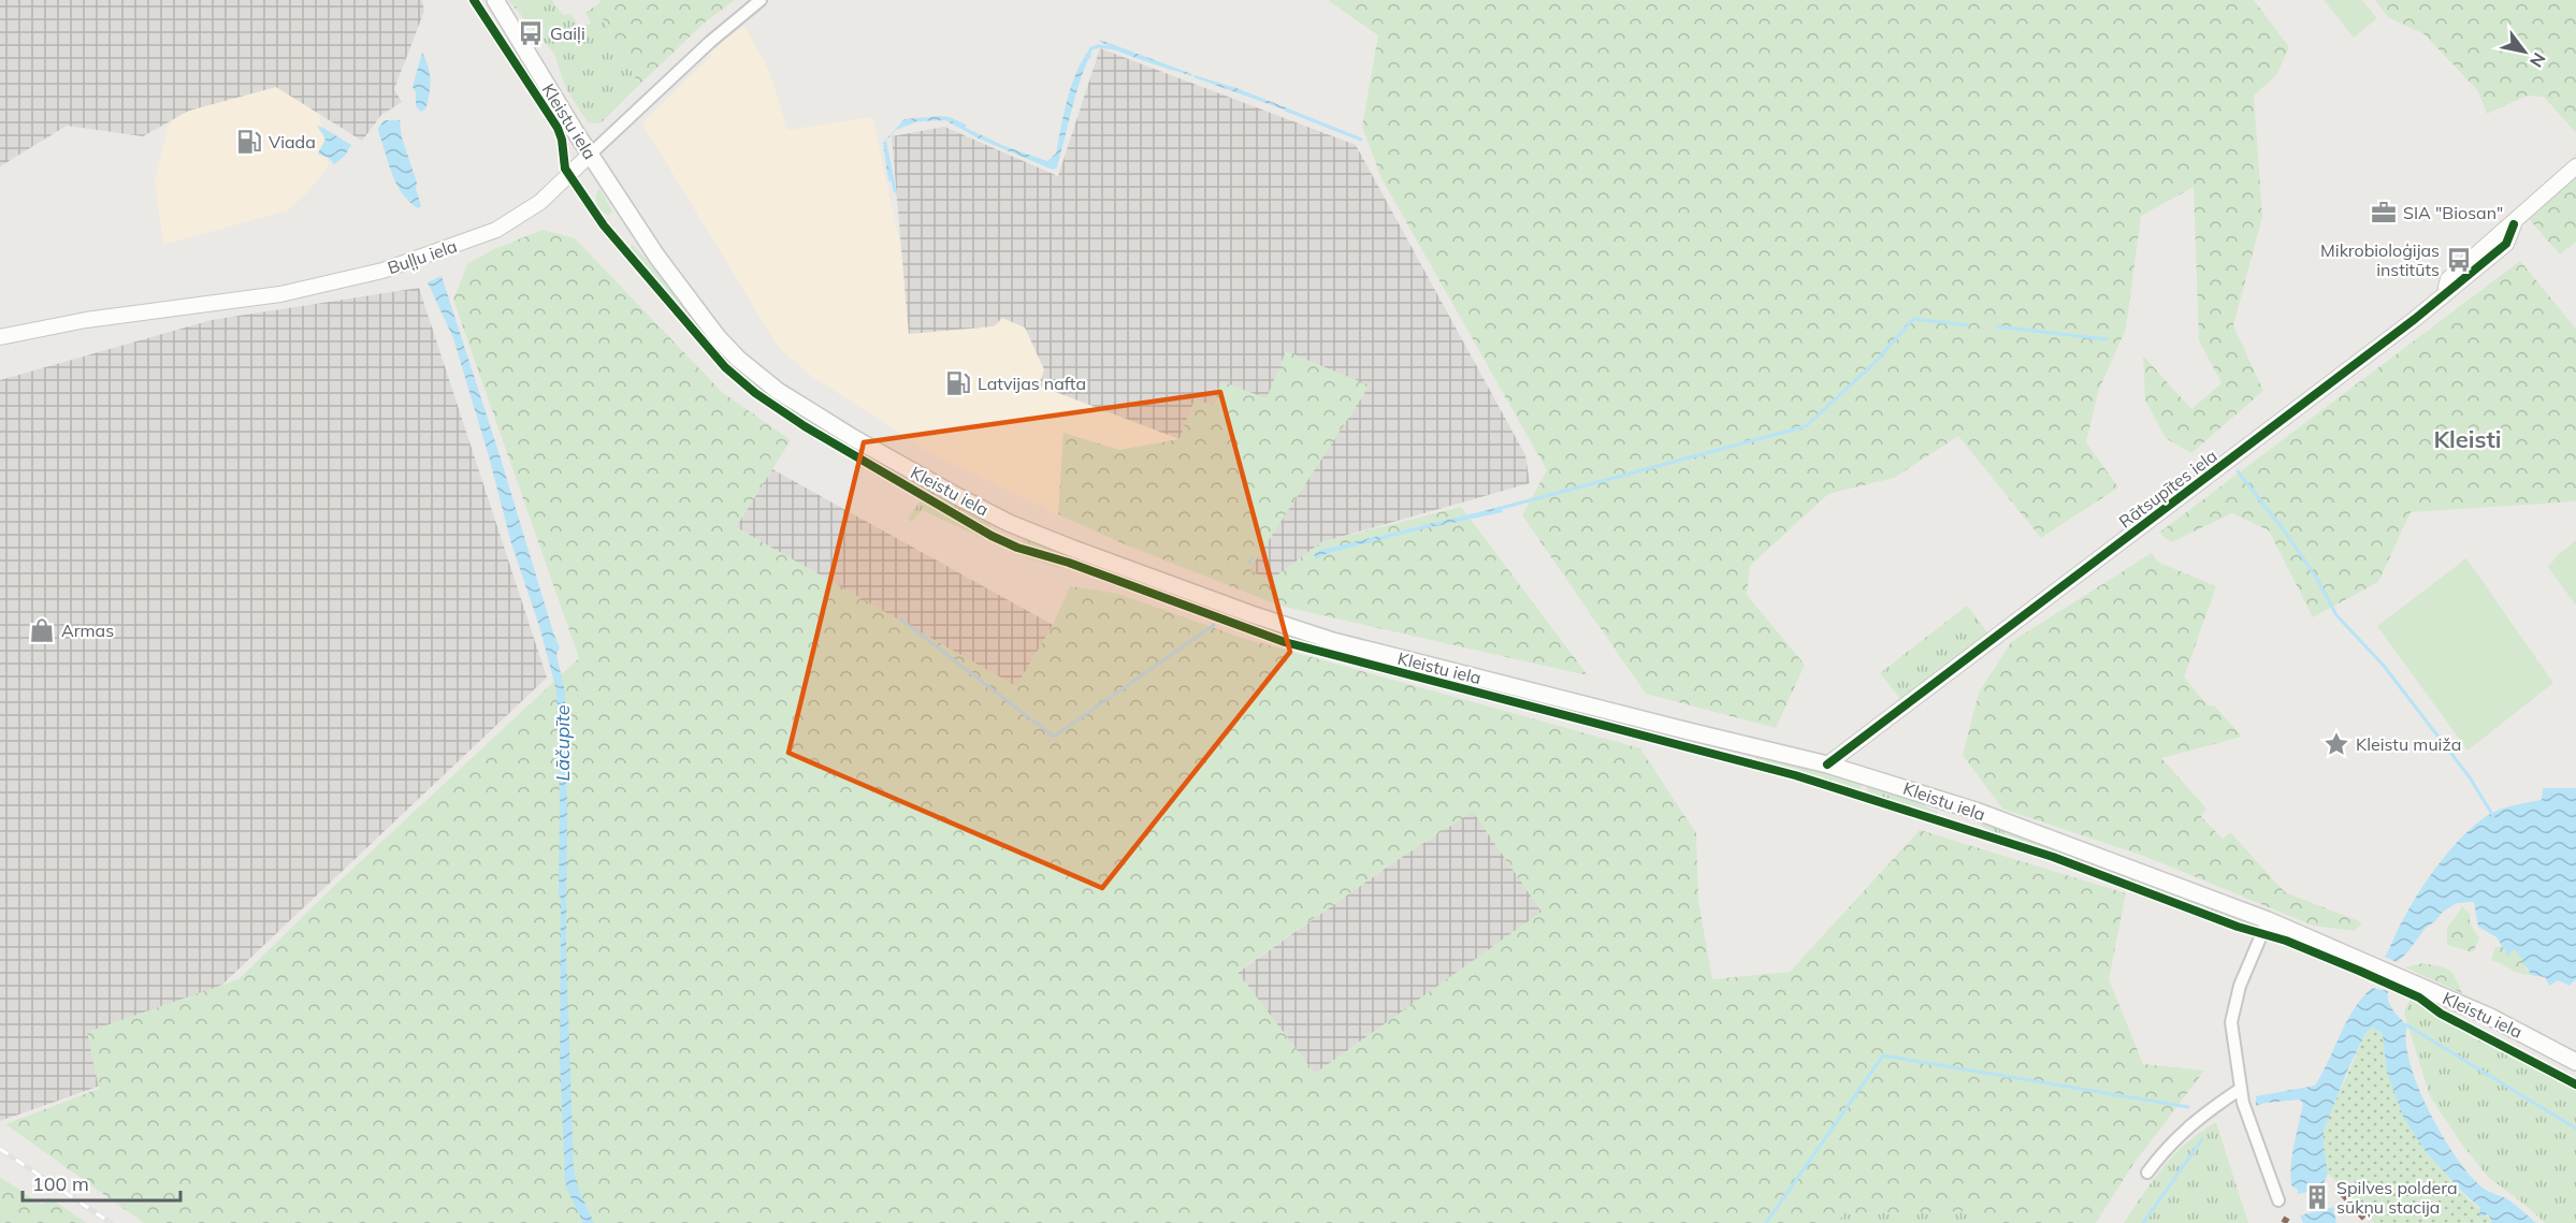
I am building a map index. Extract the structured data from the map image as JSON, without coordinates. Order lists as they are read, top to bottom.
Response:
{
  "streets": {
    "main road": ["Kleistu iela"],
    "street": ["Buļļu iela", "Rātsupītes iela"]
  },
  "crossings": [
    ["Kleistu iela", "Buļļu iela"],
    ["Kleistu iela", "Rātsupītes iela"]
  ],
  "districts": ["Kleisti"],
  "water": ["Lāčupīte"],
  "places": {
    "bus stop": ["Gaiļi", "Mikrobioloģijas institūts"],
    "fuel station": ["Viada", "Latvijas nafta"],
    "office": ["SIA \"Biosan\""],
    "shop": ["Armas"],
    "place": ["Kleistu muiža"],
    "building": ["Spilves poldera sūkņu stacija"]
  },
  "scale_bar": "100 m",
  "north": "bottom right"
}
